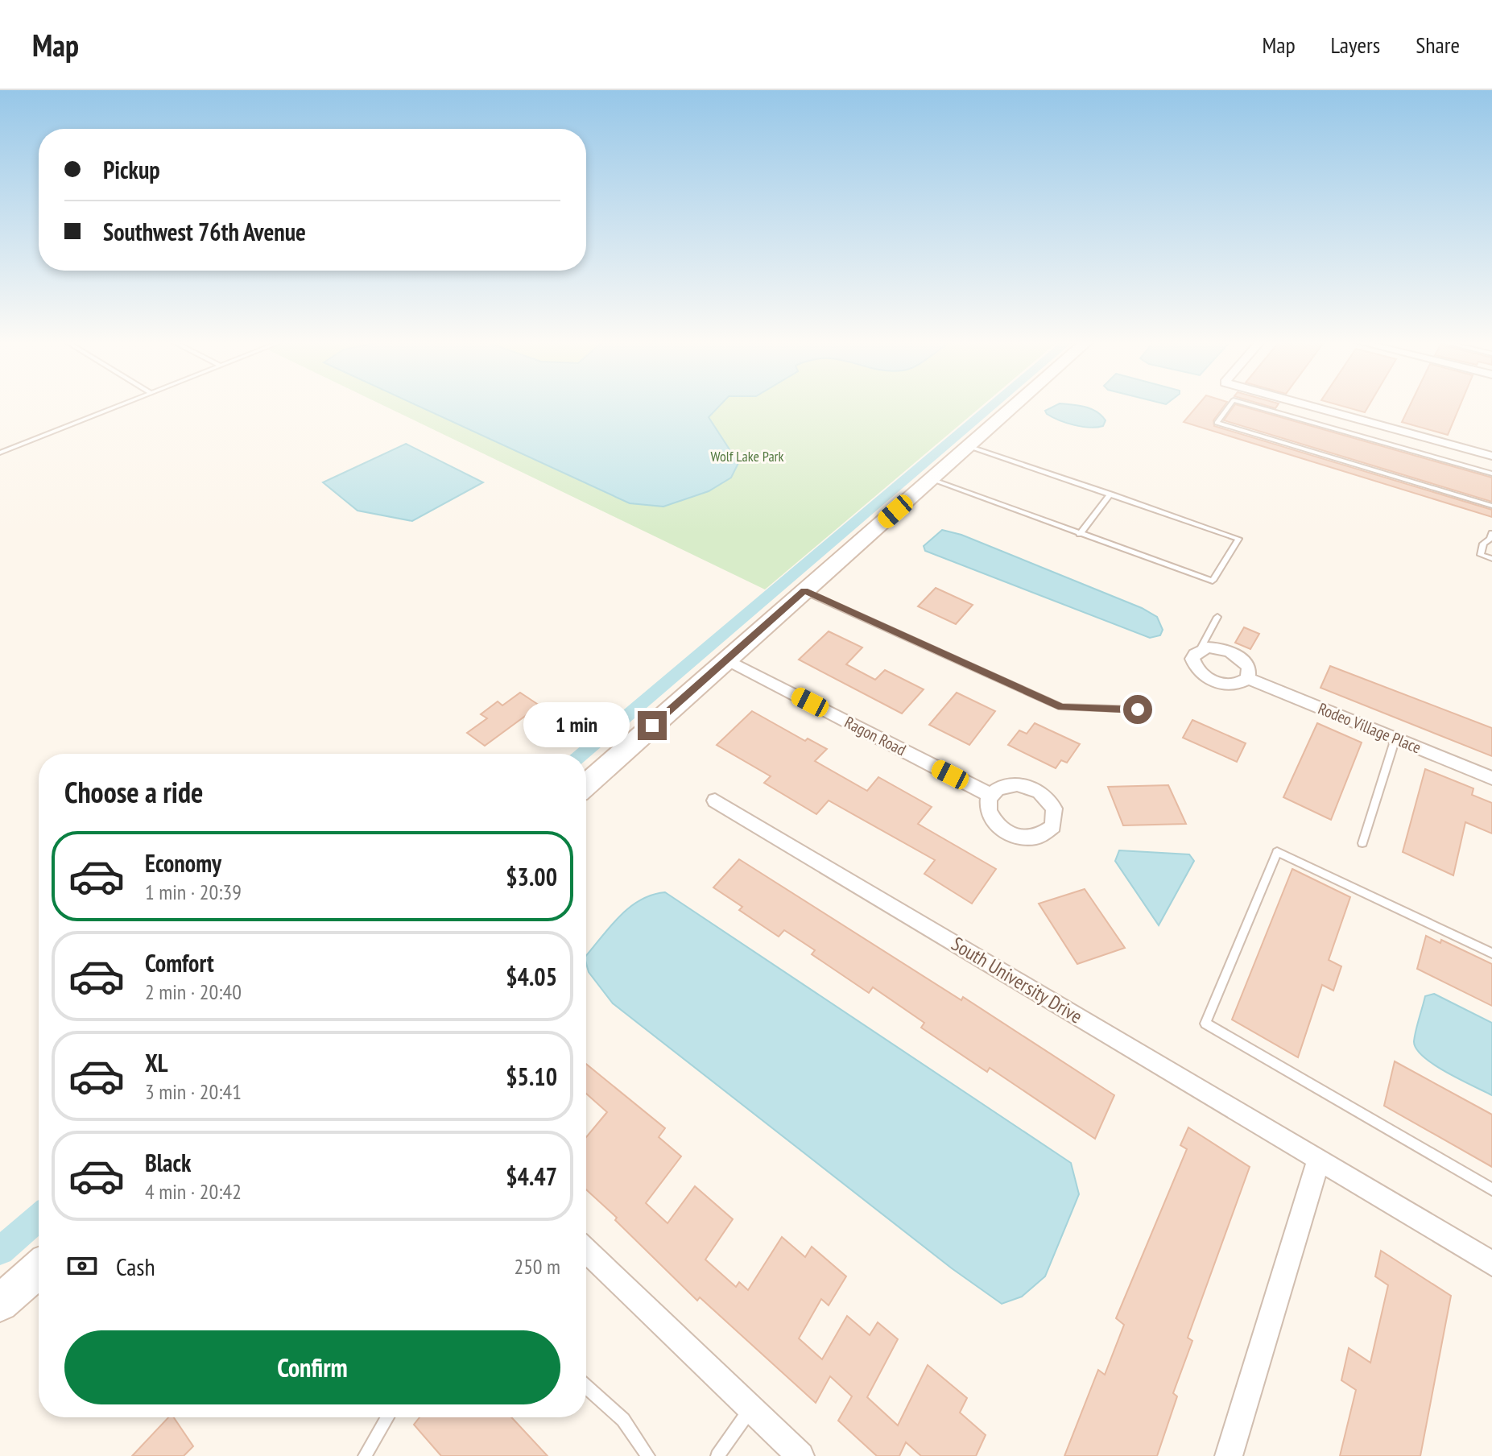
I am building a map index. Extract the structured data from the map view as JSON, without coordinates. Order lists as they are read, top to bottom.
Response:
{
  "streets": {
    "street": ["Rodeo Village Place", "Ragon Road", "South University Drive"]
  },
  "parks": ["Wolf Lake Park"],
  "page": {
    "header": "Map",
    "nav": ["Map", "Layers", "Share"],
    "banner": ["Pickup", "Southwest 76th Avenue"],
    "bubble": "1 min",
    "heading": "Choose a ride",
    "list": [
      {
        "name": "Economy",
        "note": "1 min · 20:39",
        "value": "$3.00"
      },
      {
        "name": "Comfort",
        "note": "2 min · 20:40",
        "value": "$4.05"
      },
      {
        "name": "XL",
        "note": "3 min · 20:41",
        "value": "$5.10"
      },
      {
        "name": "Black",
        "note": "4 min · 20:42",
        "value": "$4.47"
      }
    ],
    "pay": ["Cash", "250 m"],
    "buttons": "Confirm"
  }
}
